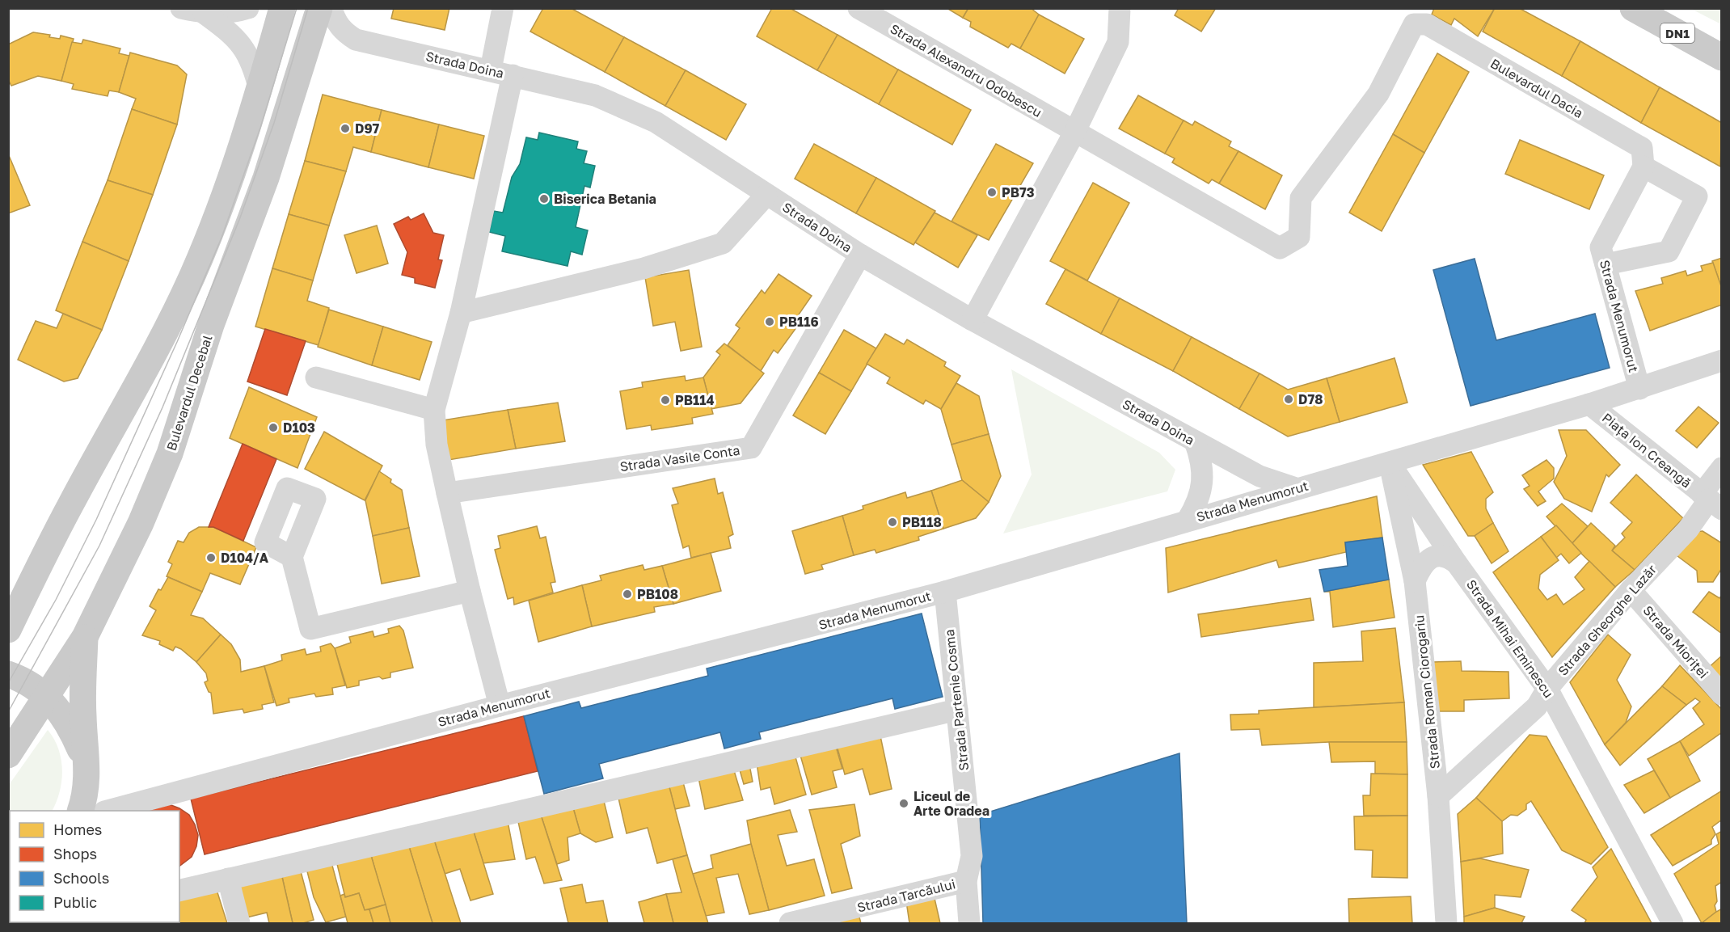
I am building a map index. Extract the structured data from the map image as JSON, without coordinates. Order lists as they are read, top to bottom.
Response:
{
  "streets": {
    "main road": ["DN1", "Bulevardul Decebal"],
    "street": [
      "Strada Doina",
      "Strada Alexandru Odobescu",
      "Bulevardul Dacia",
      "Strada Menumorut",
      "Piața Ion Creangă",
      "Strada Vasile Conta",
      "Strada Gheorghe Lazăr",
      "Strada Mihai Eminescu",
      "Strada Mioriței",
      "Strada Roman Ciorogariu",
      "Strada Partenie Cosma",
      "Strada Tarcăului"
    ]
  },
  "crossings": [
    ["Strada Doina", "Strada Menumorut"],
    ["Strada Doina", "Strada Vasile Conta"],
    ["Strada Alexandru Odobescu", "Bulevardul Dacia"],
    ["Bulevardul Dacia", "Strada Menumorut"],
    ["Strada Menumorut", "Piața Ion Creangă"],
    ["Strada Menumorut", "Strada Mihai Eminescu"],
    ["Strada Menumorut", "Strada Roman Ciorogariu"],
    ["Strada Menumorut", "Strada Partenie Cosma"],
    ["Piața Ion Creangă", "Strada Gheorghe Lazăr"],
    ["Strada Gheorghe Lazăr", "Strada Mihai Eminescu"],
    ["Strada Gheorghe Lazăr", "Strada Mioriței"],
    ["Strada Gheorghe Lazăr", "Strada Roman Ciorogariu"],
    ["Strada Mihai Eminescu", "Strada Roman Ciorogariu"],
    ["Strada Partenie Cosma", "Strada Tarcăului"]
  ],
  "places": [
    "D97",
    "PB73",
    "Biserica Betania",
    "PB116",
    "D78",
    "PB114",
    "D103",
    "PB118",
    "D104/A",
    "PB108",
    "Liceul de Arte Oradea"
  ],
  "legend": [
    "Homes",
    "Shops",
    "Schools",
    "Public"
  ]
}
